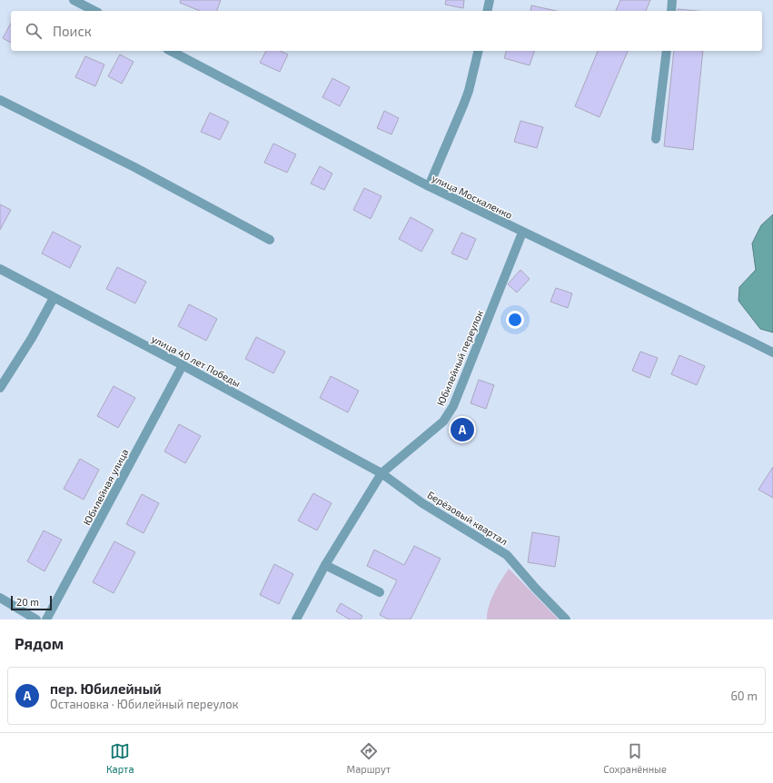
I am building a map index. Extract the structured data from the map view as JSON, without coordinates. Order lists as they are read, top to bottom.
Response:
{
  "streets": {
    "street": [
      "улица Москаленко",
      "Юбилейный переулок",
      "улица 40 лет Победы",
      "Юбилейная улица",
      "Берёзовый квартал"
    ]
  },
  "crossings": [
    ["улица Москаленко", "Юбилейный переулок"],
    ["Юбилейный переулок", "улица 40 лет Победы"],
    ["Юбилейный переулок", "Берёзовый квартал"],
    ["улица 40 лет Победы", "Юбилейная улица"],
    ["улица 40 лет Победы", "Берёзовый квартал"]
  ],
  "scale_bar": "20 m",
  "page": {
    "search": "Поиск",
    "pins": "A",
    "scale": "20 m",
    "heading": "Рядом",
    "list": [
      {
        "mark": "A",
        "name": "пер. Юбилейный",
        "note": "Остановка · Юбилейный переулок",
        "value": "60 m"
      }
    ],
    "nav": ["Карта", "Маршрут", "Сохранённые"]
  }
}
